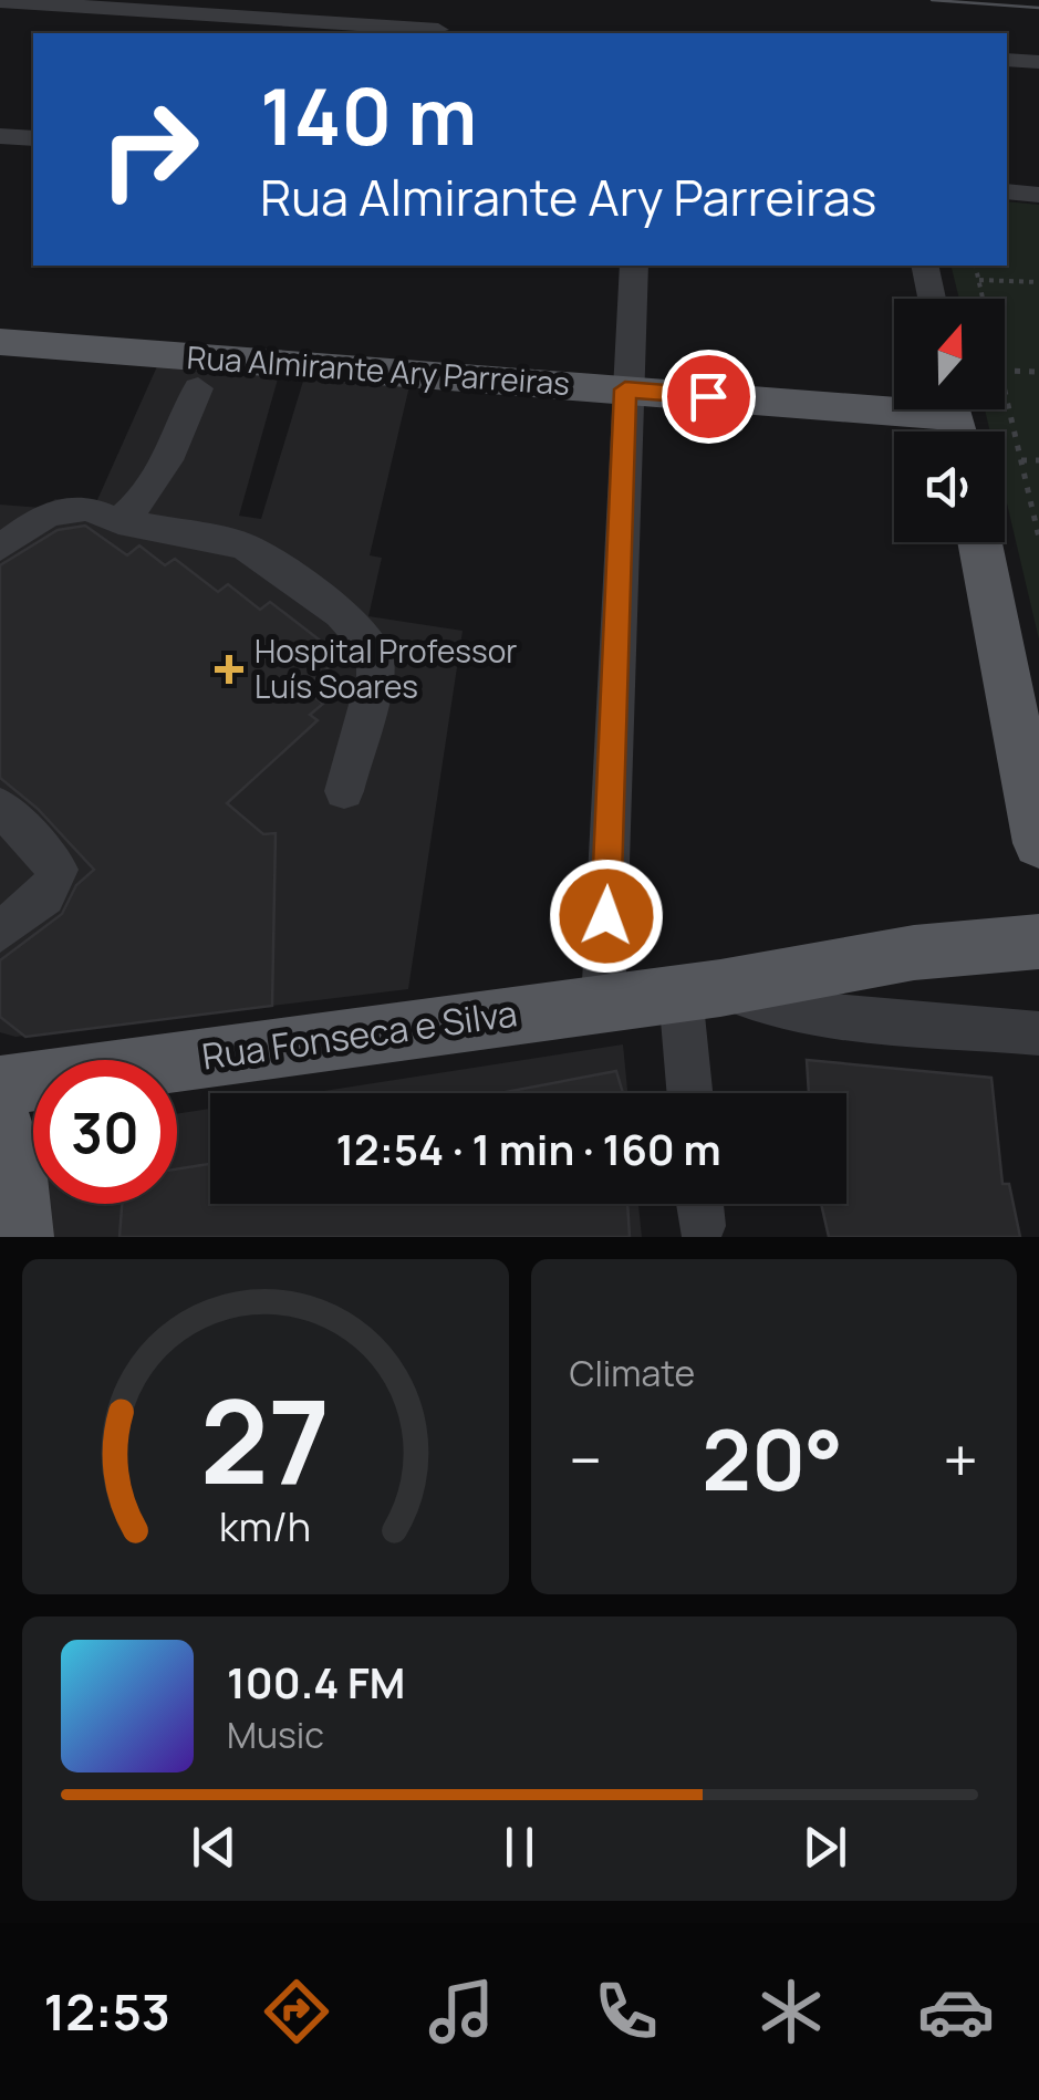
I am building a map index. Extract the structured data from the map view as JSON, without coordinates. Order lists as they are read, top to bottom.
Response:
{
  "streets": {
    "main road": ["Rua Almirante Ary Parreiras", "Rua Fonseca e Silva"]
  },
  "places": {
    "health": ["Hospital Professor Luís Soares"]
  },
  "north": "top",
  "page": {
    "turn": ["140 m", "Rua Almirante Ary Parreiras"],
    "limit": "30",
    "trip": "12:54 · 1 min · 160 m",
    "tile": "Climate",
    "heat": ["−", "20°", "+"],
    "song": ["100.4 FM", "Music"],
    "tabs": "12:53",
    "gauge": ["27", "km/h"]
  }
}
